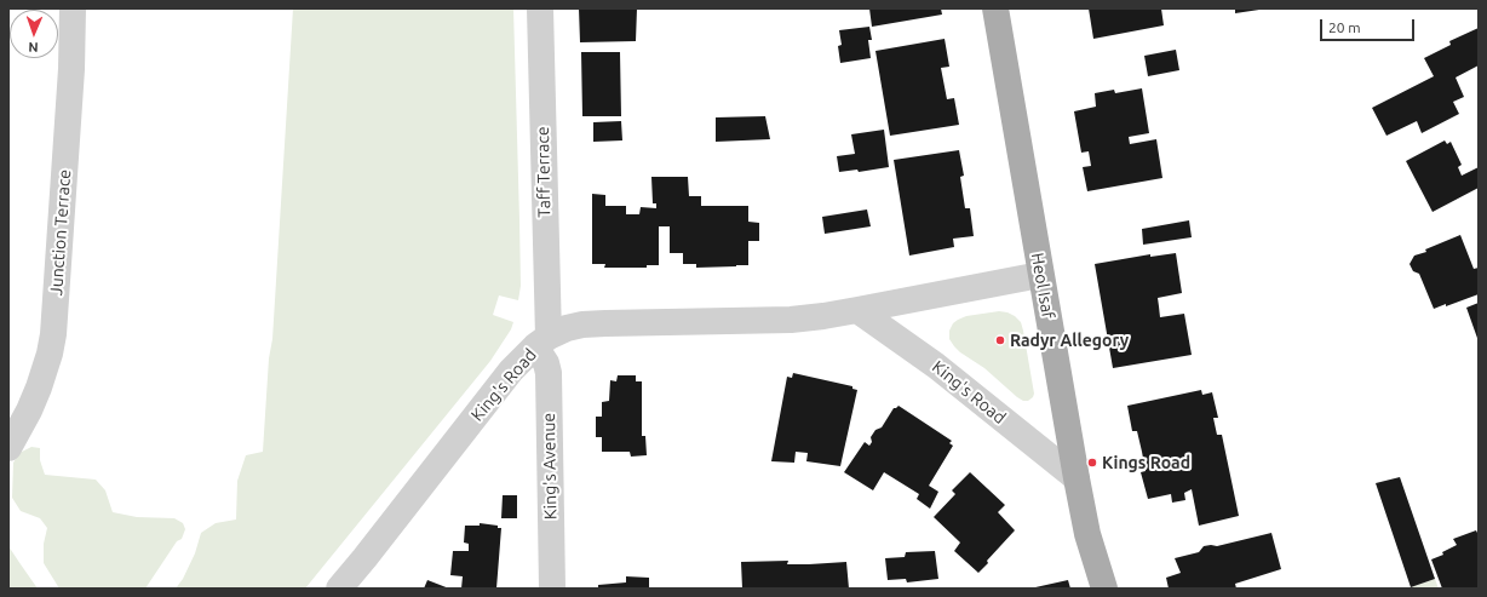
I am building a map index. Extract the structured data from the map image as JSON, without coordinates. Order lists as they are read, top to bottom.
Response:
{
  "streets": {
    "main road": ["Heol Isaf"],
    "street": [
      "Taff Terrace",
      "Junction Terrace",
      "King's Road",
      "King's Avenue"
    ]
  },
  "crossings": [
    ["Taff Terrace", "King's Road"],
    ["Taff Terrace", "King's Avenue"],
    ["Heol Isaf", "King's Road"],
    ["King's Road", "King's Avenue"]
  ],
  "places": ["Radyr Allegory", "Kings Road"],
  "scale_bar": "20 m",
  "north": "bottom"
}
